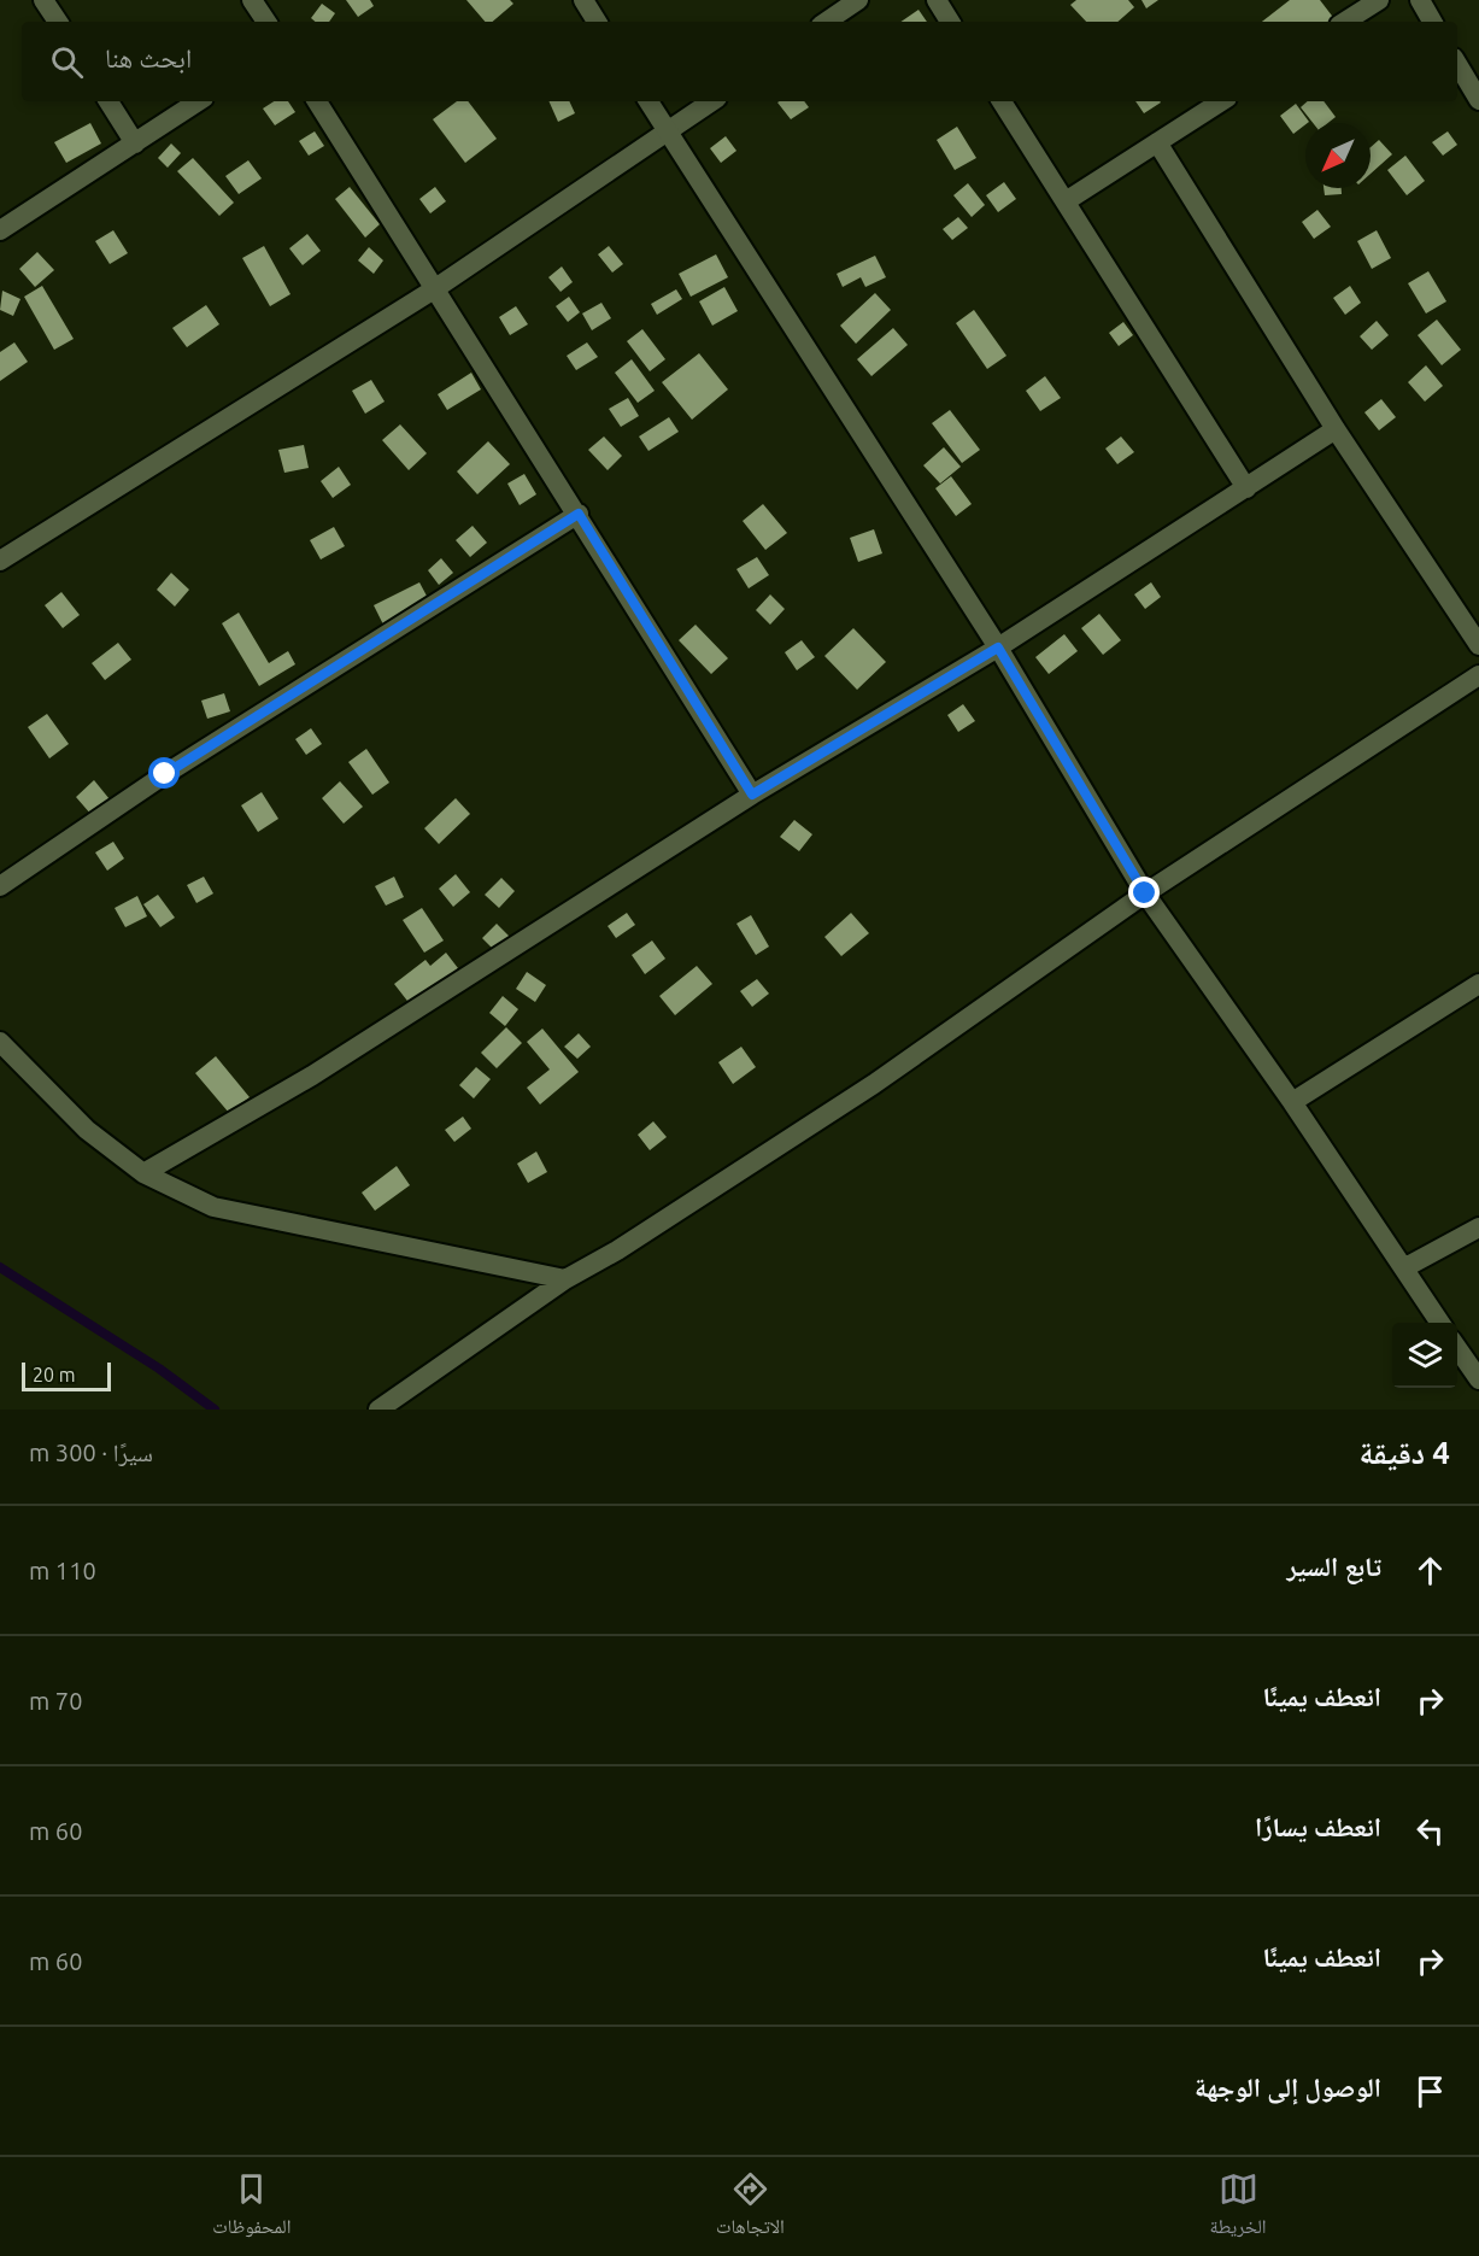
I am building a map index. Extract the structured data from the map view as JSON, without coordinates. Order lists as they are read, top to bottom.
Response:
{
  "scale_bar": "20 m",
  "north": "bottom left",
  "page": {
    "search": "ابحث هنا",
    "scale": "20 m",
    "heading": ["4 دقيقة", "سيرًا · 300 m"],
    "list": [
      ["تابع السير", "110 m"],
      ["انعطف يمينًا", "70 m"],
      ["انعطف يسارًا", "60 m"],
      ["انعطف يمينًا", "60 m"],
      "الوصول إلى الوجهة"
    ],
    "nav": ["الخريطة", "الاتجاهات", "المحفوظات"]
  }
}
